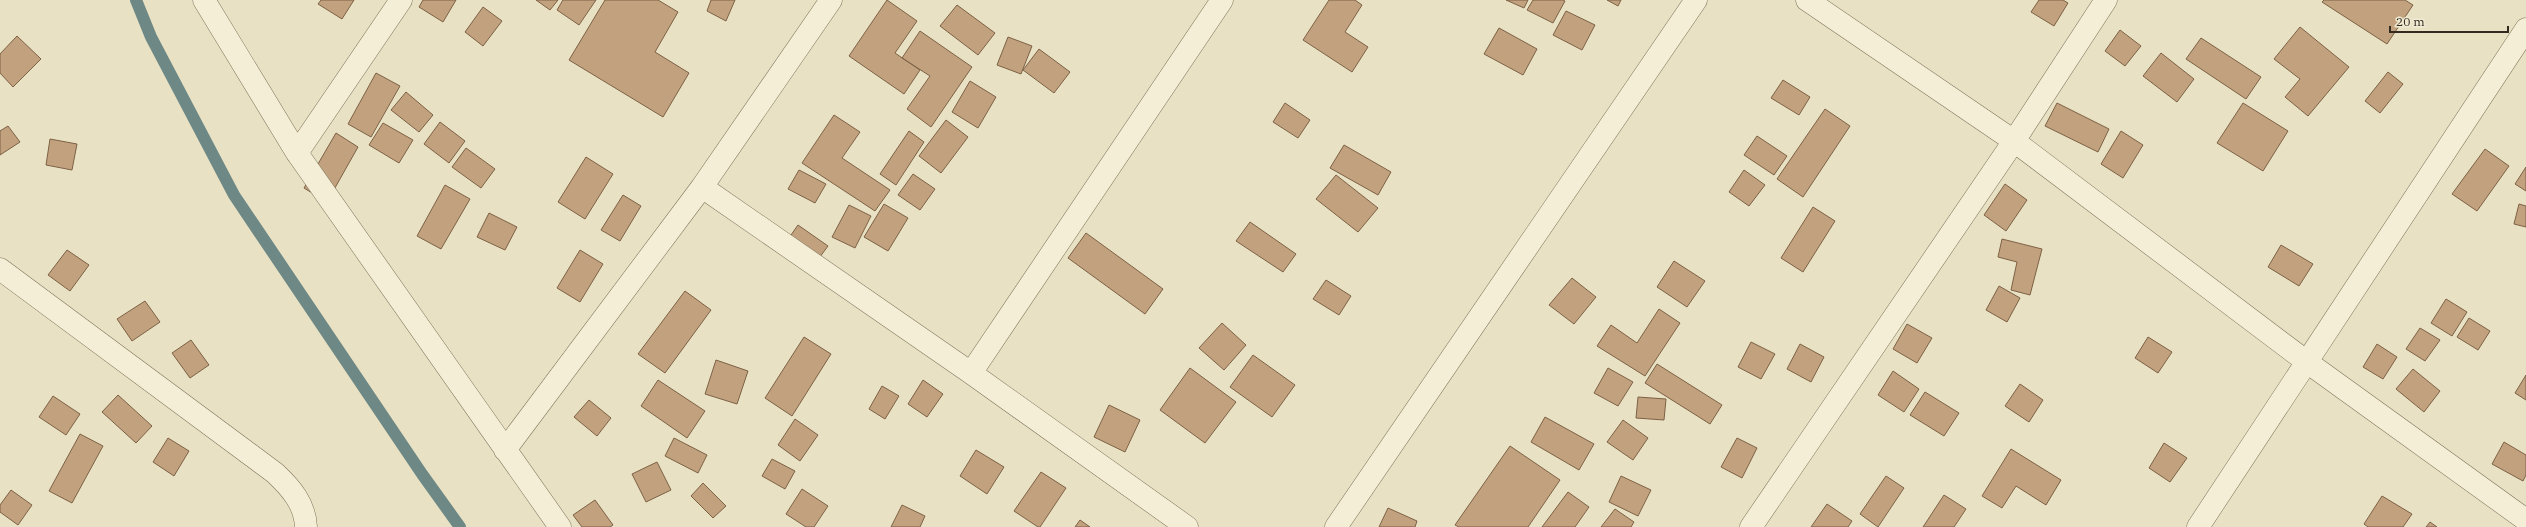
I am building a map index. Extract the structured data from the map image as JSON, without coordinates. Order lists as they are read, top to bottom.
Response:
{
  "scale_bar": "20 m"
}
